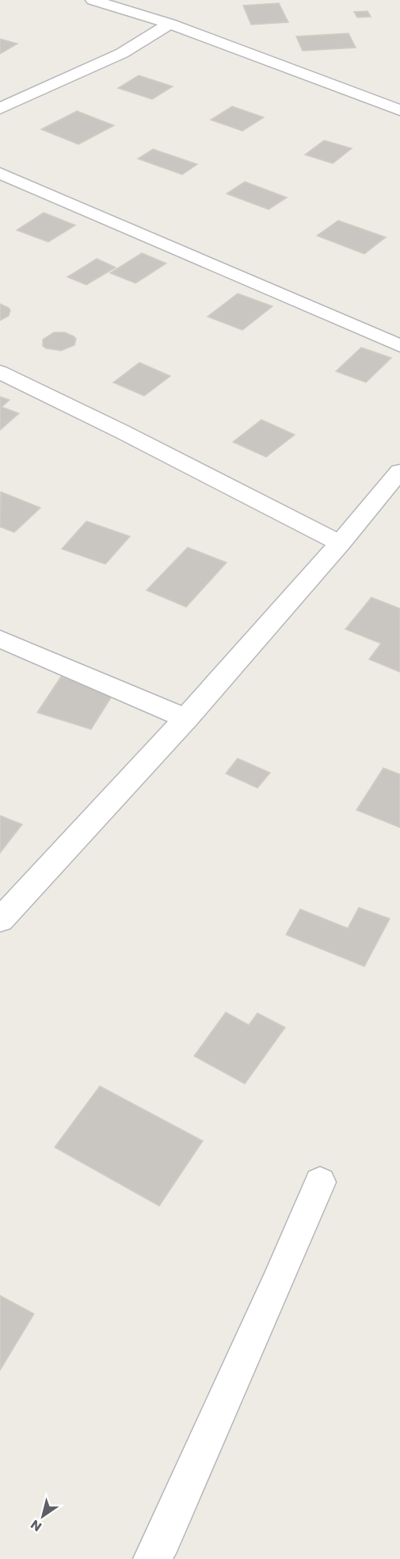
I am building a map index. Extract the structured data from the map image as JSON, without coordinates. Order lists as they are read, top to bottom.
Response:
{
  "north": "bottom left"
}
